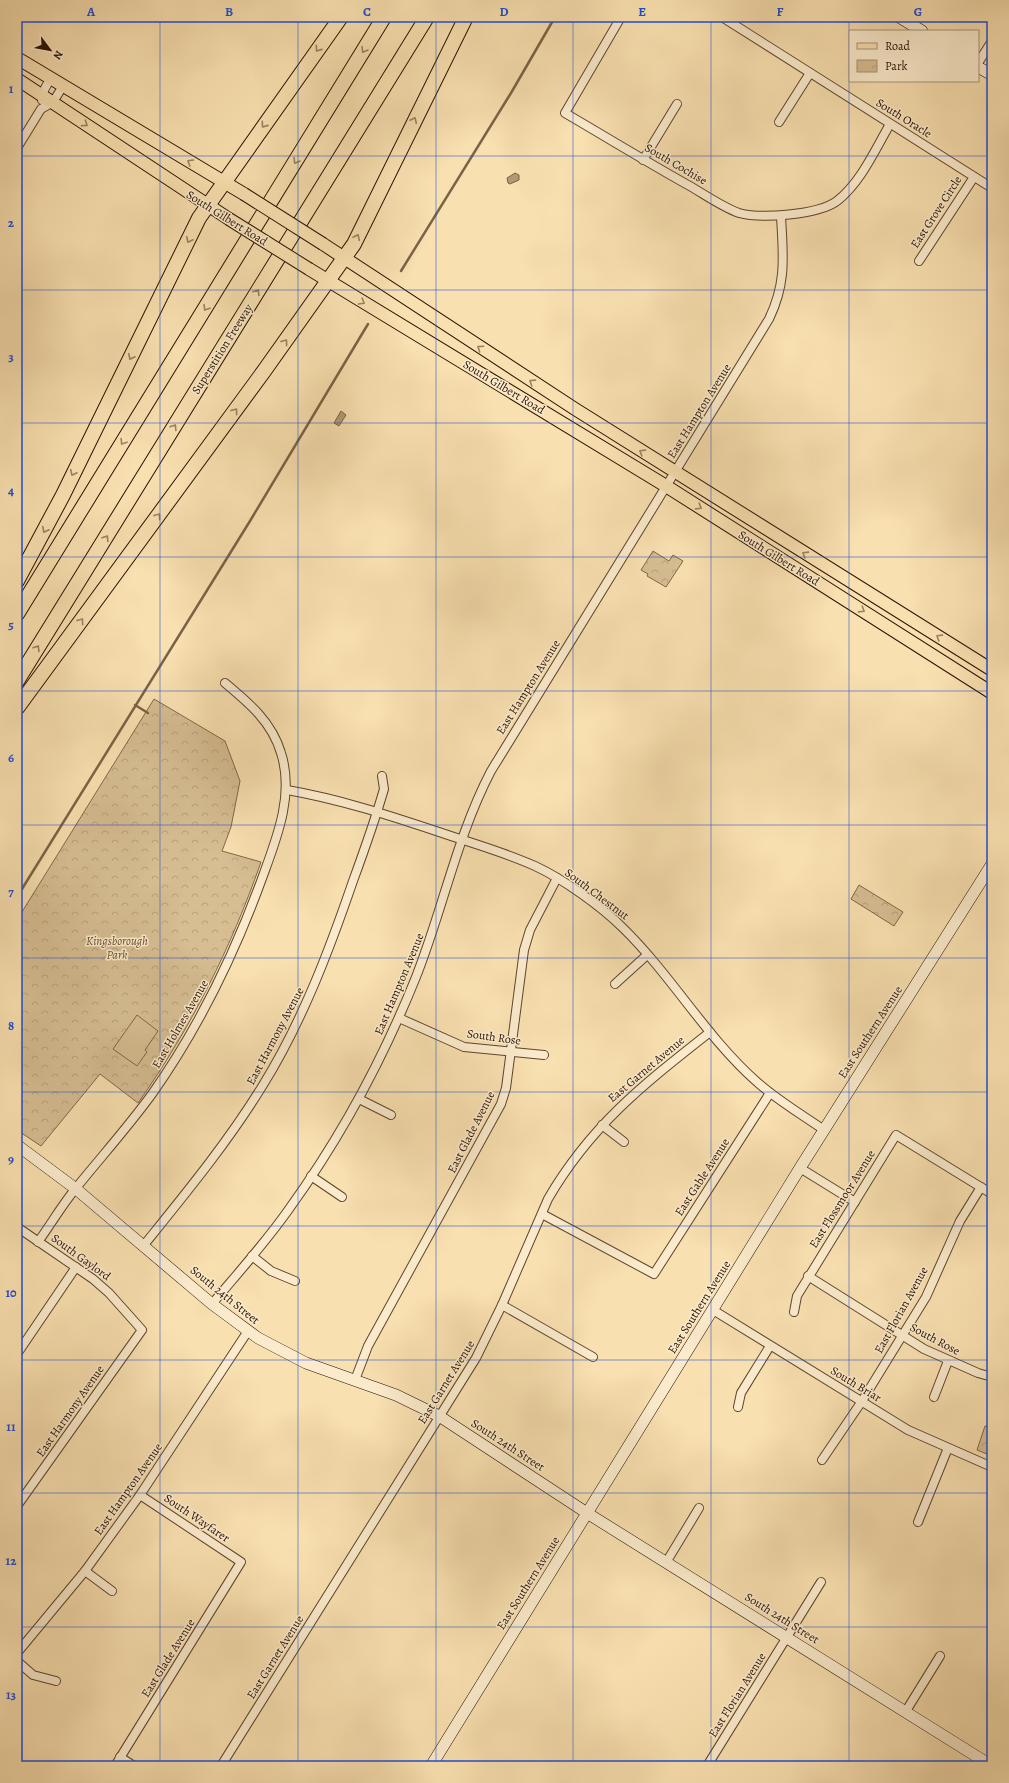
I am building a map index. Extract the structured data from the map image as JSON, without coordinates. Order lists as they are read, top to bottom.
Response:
{
  "streets": {
    "highway": ["Superstition Freeway"],
    "main road": ["South Gilbert Road"],
    "street": [
      "South Oracle",
      "South Cochise",
      "East Grove Circle",
      "East Hampton Avenue",
      "South Chestnut",
      "East Holmes Avenue",
      "East Southern Avenue",
      "East Harmony Avenue",
      "South Rose",
      "East Garnet Avenue",
      "East Glade Avenue",
      "East Gable Avenue",
      "East Flossmoor Avenue",
      "South Gaylord",
      "South 24th Street",
      "East Florian Avenue",
      "South Briar",
      "South Wayfarer"
    ]
  },
  "crossings": [
    ["South Oracle", "East Grove Circle"],
    ["South Cochise", "East Hampton Avenue"],
    ["South Gilbert Road", "East Hampton Avenue"],
    ["East Hampton Avenue", "South Chestnut"],
    ["East Hampton Avenue", "South Rose"],
    ["East Hampton Avenue", "South 24th Street"],
    ["East Hampton Avenue", "South Wayfarer"],
    ["South Chestnut", "East Holmes Avenue"],
    ["South Chestnut", "East Southern Avenue"],
    ["South Chestnut", "East Harmony Avenue"],
    ["South Chestnut", "East Garnet Avenue"],
    ["South Chestnut", "East Glade Avenue"],
    ["South Chestnut", "East Gable Avenue"],
    ["East Holmes Avenue", "South Gaylord"],
    ["East Holmes Avenue", "South 24th Street"],
    ["East Southern Avenue", "South 24th Street"],
    ["East Southern Avenue", "South Briar"],
    ["East Harmony Avenue", "South Gaylord"],
    ["East Harmony Avenue", "South 24th Street"],
    ["South Rose", "East Glade Avenue"],
    ["South Rose", "East Flossmoor Avenue"],
    ["South Rose", "East Florian Avenue"],
    ["East Garnet Avenue", "East Gable Avenue"],
    ["East Garnet Avenue", "South 24th Street"],
    ["East Glade Avenue", "South 24th Street"],
    ["East Glade Avenue", "South Wayfarer"],
    ["East Flossmoor Avenue", "East Florian Avenue"],
    ["South 24th Street", "East Florian Avenue"],
    ["East Florian Avenue", "South Briar"]
  ],
  "parks": ["Kingsborough Park"],
  "legend": ["Road", "Park"],
  "north": "bottom right",
  "grid": {
    "columns": [
      "A",
      "B",
      "C",
      "D",
      "E",
      "F",
      "G"
    ],
    "rows": [
      "1",
      "2",
      "3",
      "4",
      "5",
      "6",
      "7",
      "8",
      "9",
      "10",
      "11",
      "12",
      "13"
    ]
  }
}
